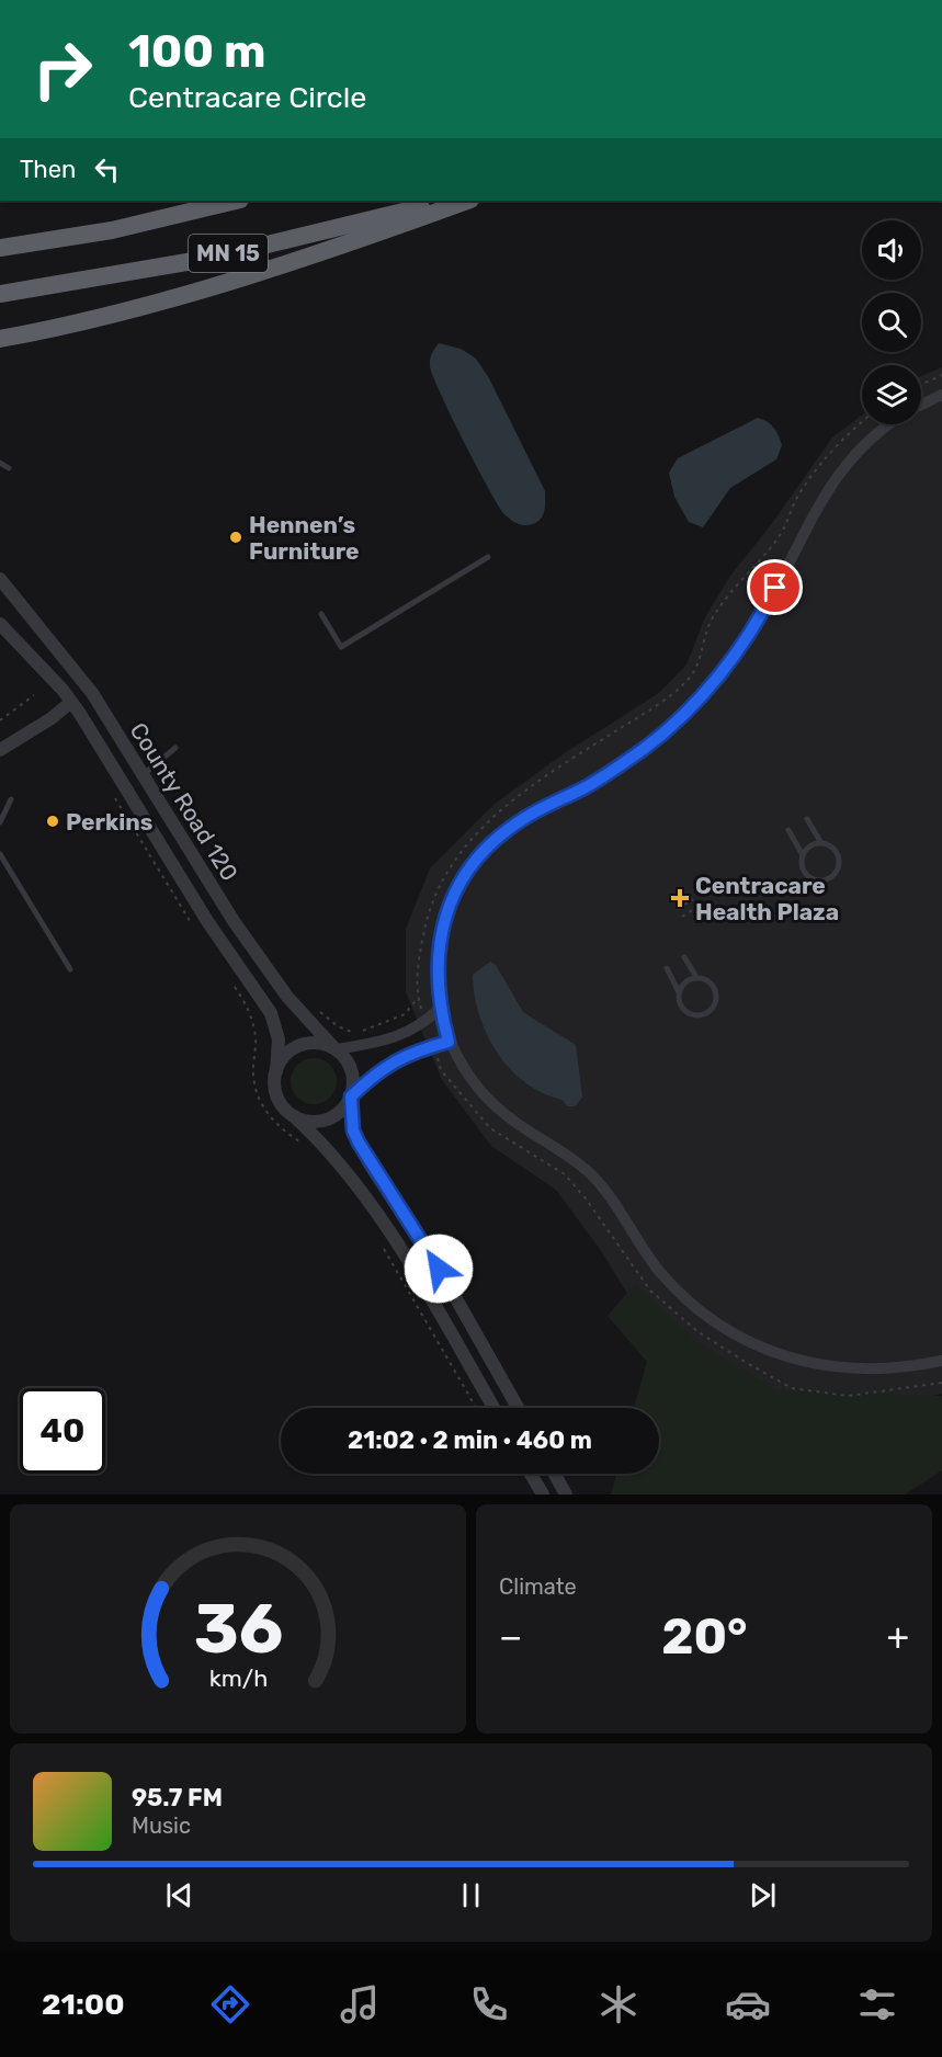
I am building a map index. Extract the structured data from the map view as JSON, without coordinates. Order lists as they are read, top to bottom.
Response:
{
  "streets": {
    "highway": ["MN 15"],
    "street": ["County Road 120"]
  },
  "places": {
    "other": ["Hennen’s Furniture", "Perkins"],
    "health": ["Centracare Health Plaza"]
  },
  "page": {
    "turn": ["100 m", "Centracare Circle"],
    "then": "Then",
    "limit": "40",
    "trip": "21:02 · 2 min · 460 m",
    "tile": "Climate",
    "heat": ["−", "20°", "+"],
    "song": ["95.7 FM", "Music"],
    "tabs": "21:00",
    "gauge": ["36", "km/h"]
  }
}
